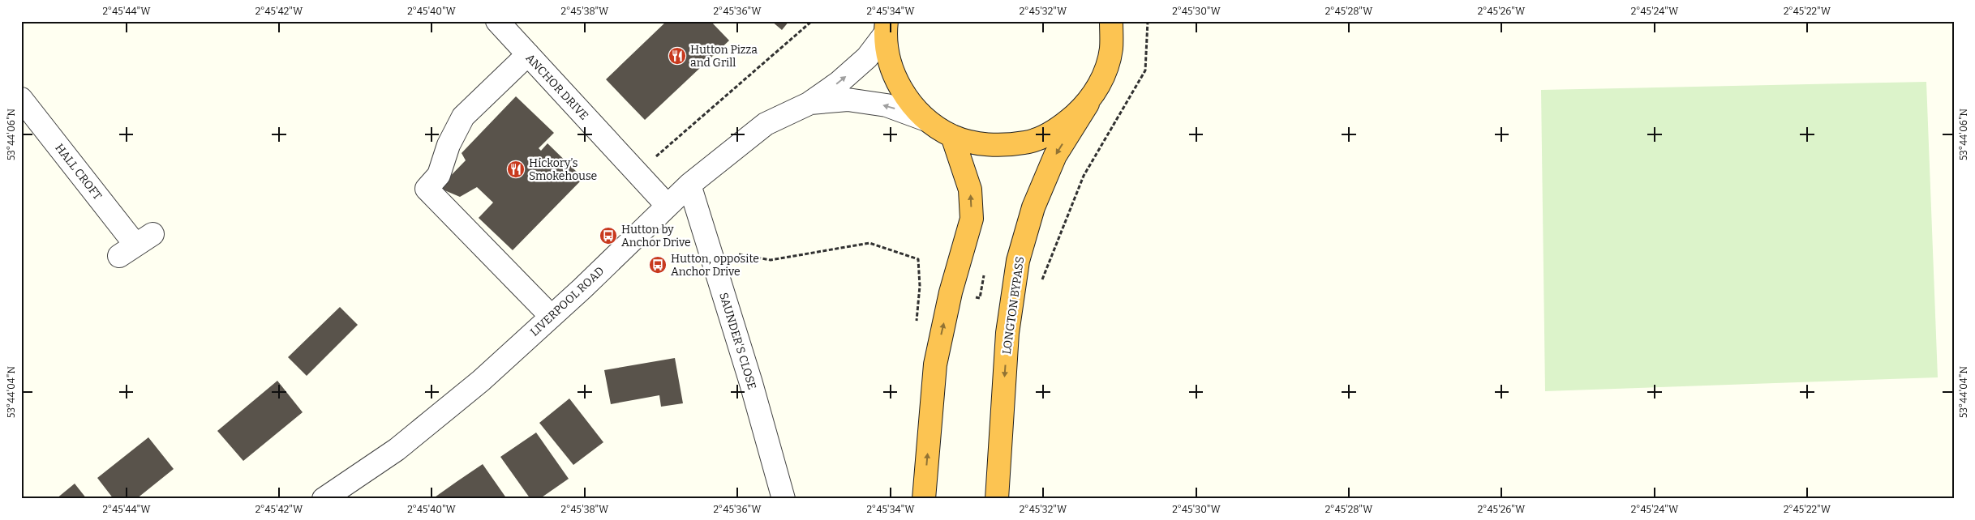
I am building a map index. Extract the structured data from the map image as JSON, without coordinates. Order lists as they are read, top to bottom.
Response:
{
  "streets": {
    "highway": ["LONGTON BYPASS"],
    "street": [
      "ANCHOR DRIVE",
      "HALL CROFT",
      "LIVERPOOL ROAD",
      "SAUNDER'S CLOSE"
    ]
  },
  "crossings": [
    ["ANCHOR DRIVE", "LIVERPOOL ROAD"],
    ["LIVERPOOL ROAD", "SAUNDER'S CLOSE"]
  ],
  "places": {
    "restaurant": ["Hutton Pizza and Grill", "Hickory’s Smokehouse"],
    "bus stop": ["Hutton by Anchor Drive", "Hutton, opposite Anchor Drive"]
  },
  "coordinates": [
    "2°45'44\"W",
    "2°45'42\"W",
    "2°45'40\"W",
    "2°45'38\"W",
    "2°45'36\"W",
    "2°45'34\"W",
    "2°45'32\"W",
    "2°45'30\"W",
    "2°45'28\"W",
    "2°45'26\"W",
    "2°45'24\"W",
    "2°45'22\"W",
    "53°44'06\"N",
    "53°44'04\"N"
  ]
}
